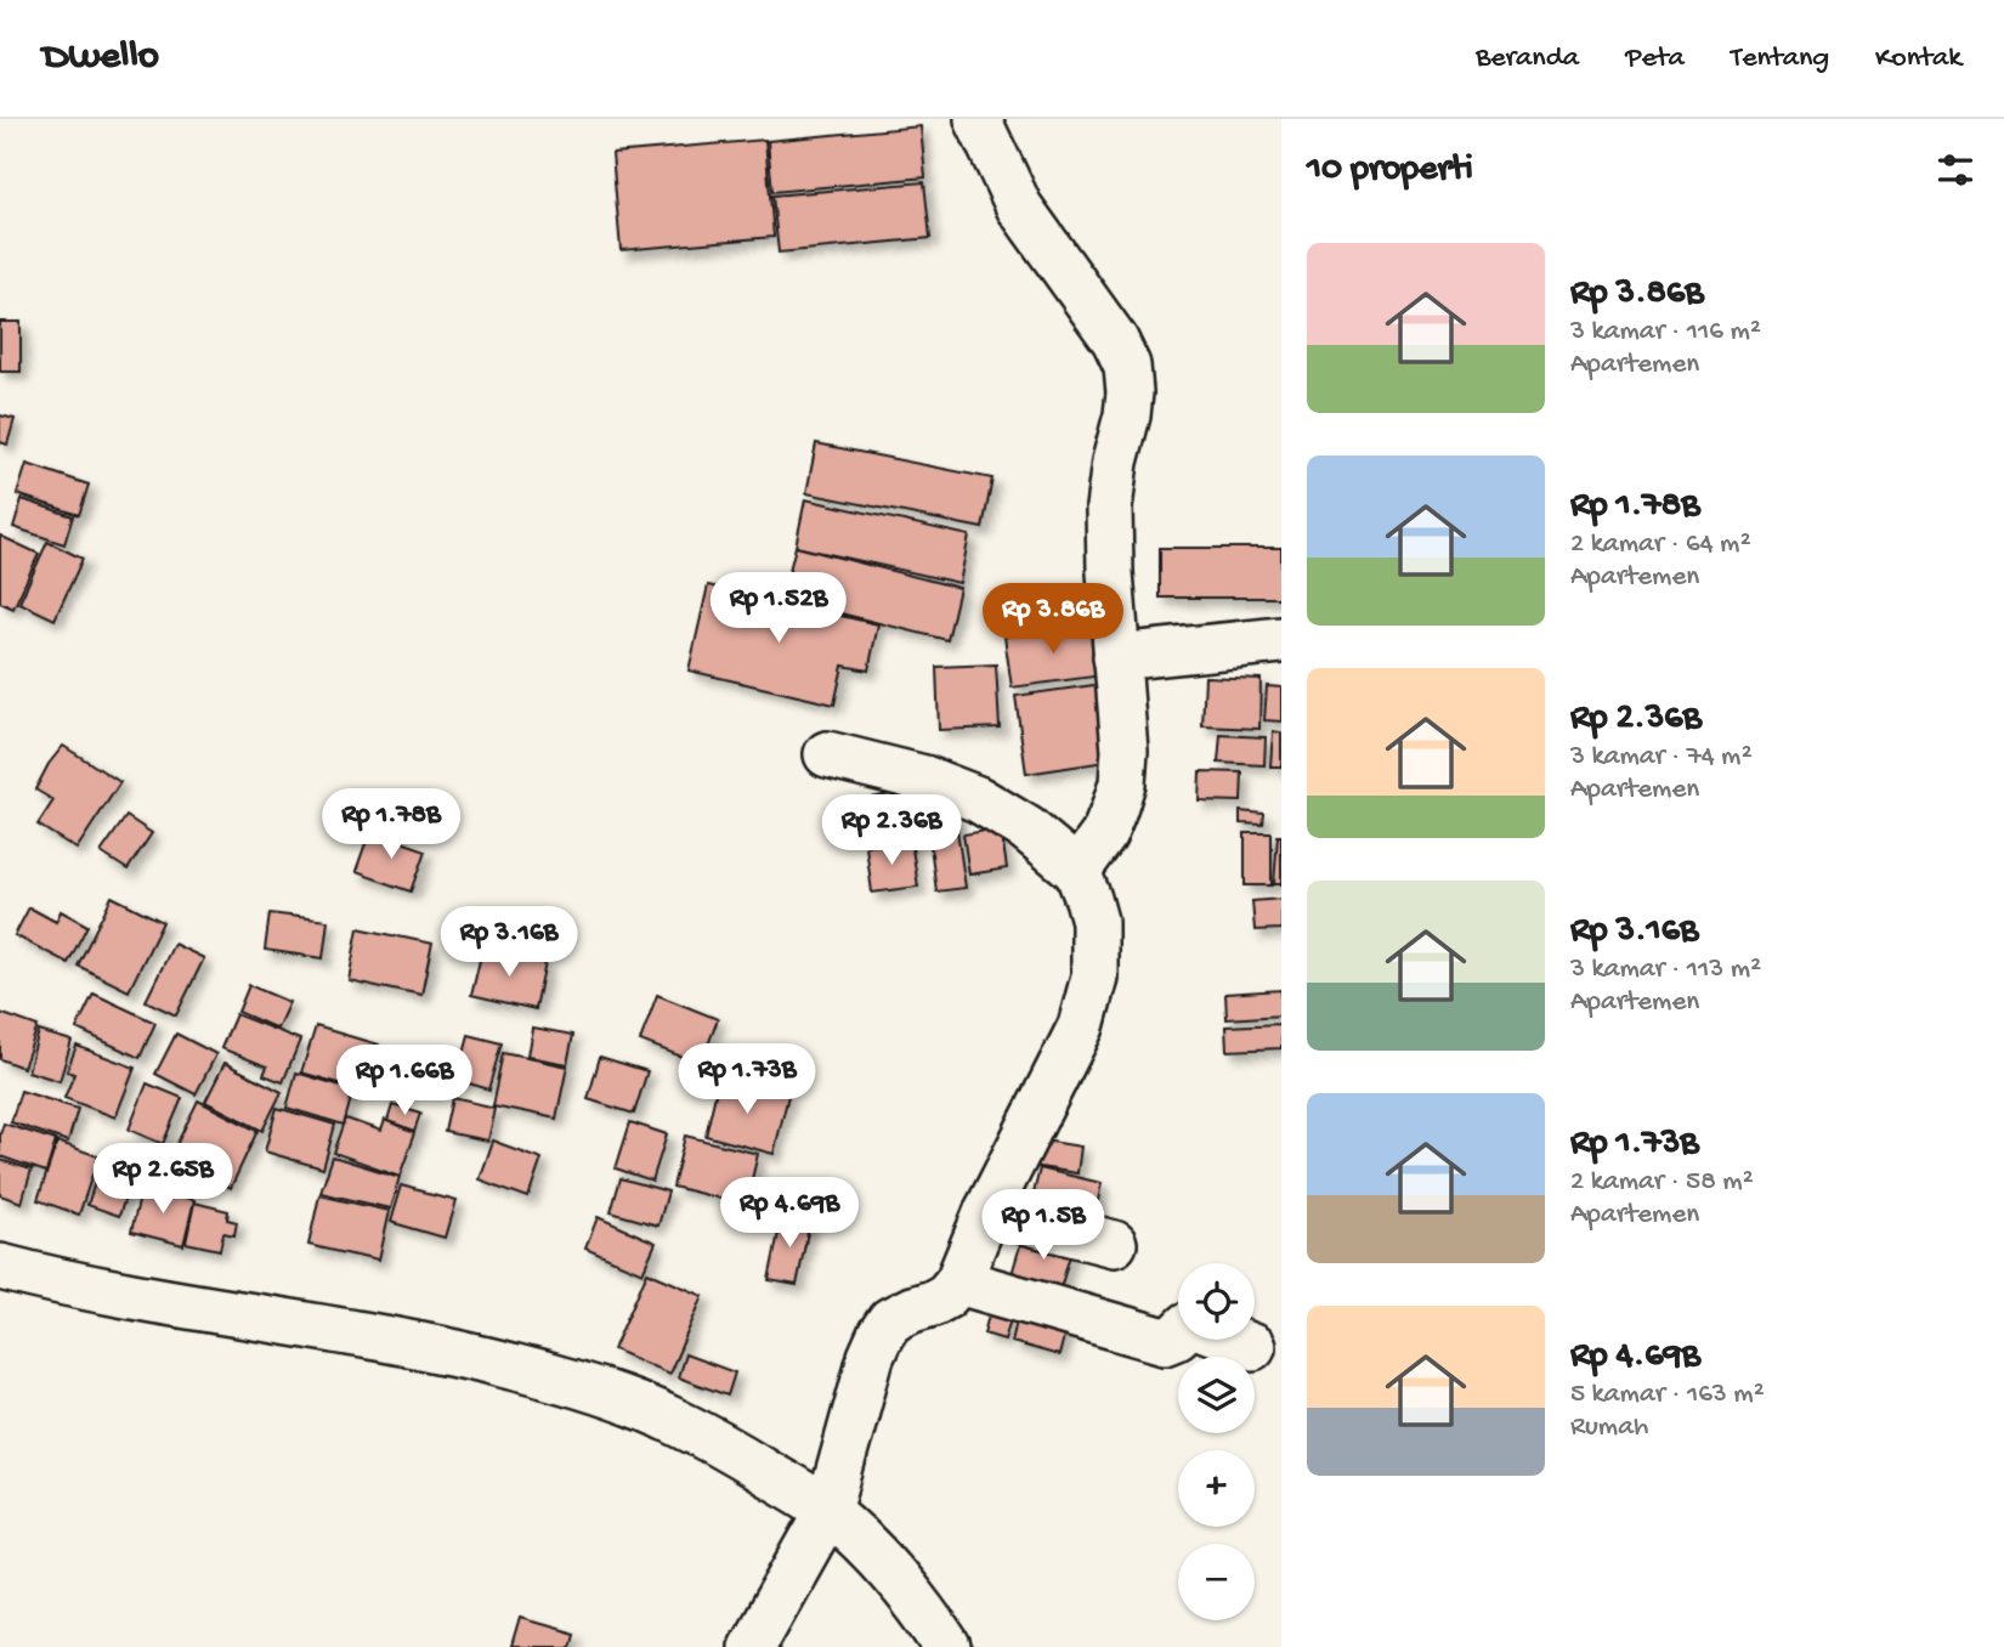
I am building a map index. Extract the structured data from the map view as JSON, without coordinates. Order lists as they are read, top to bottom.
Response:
{
  "page": {
    "header": "Dwello",
    "nav": [
      "Beranda",
      "Peta",
      "Tentang",
      "Kontak"
    ],
    "heading": "10 properti",
    "list": [
      {
        "name": "Rp 3.86B",
        "note": "3 kamar · 116 m² · Apartemen"
      },
      {
        "name": "Rp 1.78B",
        "note": "2 kamar · 64 m² · Apartemen"
      },
      {
        "name": "Rp 2.36B",
        "note": "3 kamar · 74 m² · Apartemen"
      },
      {
        "name": "Rp 3.16B",
        "note": "3 kamar · 113 m² · Apartemen"
      },
      {
        "name": "Rp 1.73B",
        "note": "2 kamar · 58 m² · Apartemen"
      },
      {
        "name": "Rp 4.69B",
        "note": "5 kamar · 163 m² · Rumah"
      }
    ],
    "price": [
      "Rp 1.52B",
      "Rp 3.86B",
      "Rp 1.78B",
      "Rp 2.36B",
      "Rp 3.16B",
      "Rp 1.73B",
      "Rp 1.66B",
      "Rp 2.65B",
      "Rp 4.69B",
      "Rp 1.5B"
    ],
    "map_buttons": ["+", "−"]
  }
}
